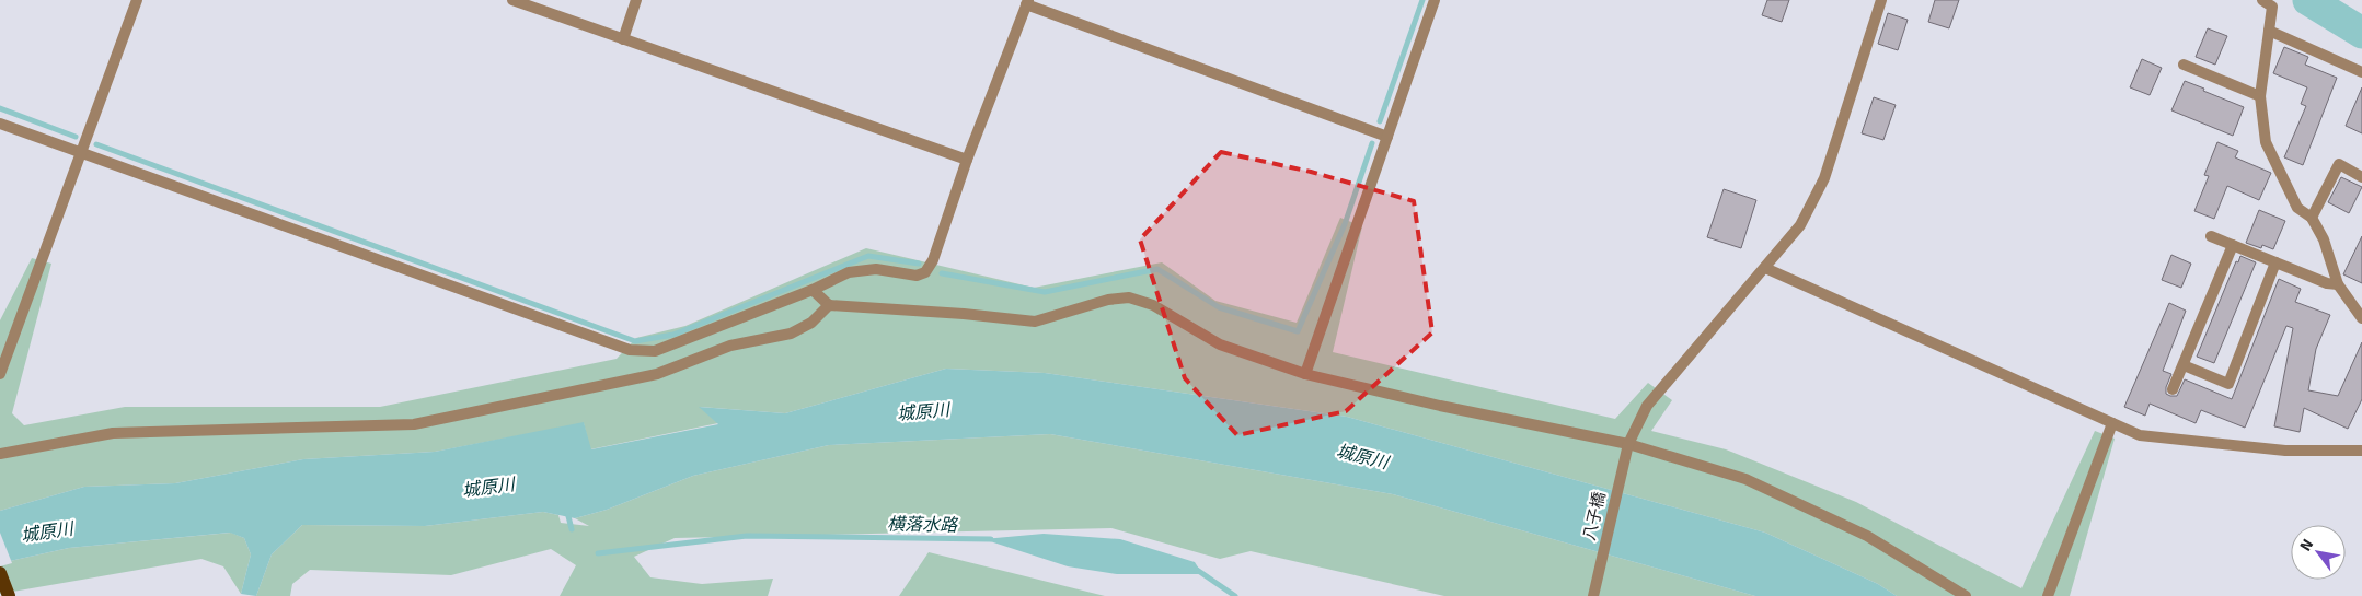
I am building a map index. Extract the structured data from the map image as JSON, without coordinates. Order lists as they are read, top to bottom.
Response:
{
  "streets": {
    "street": ["八子橋"]
  },
  "water": ["城原川", "横落水路"],
  "north": "top left"
}
